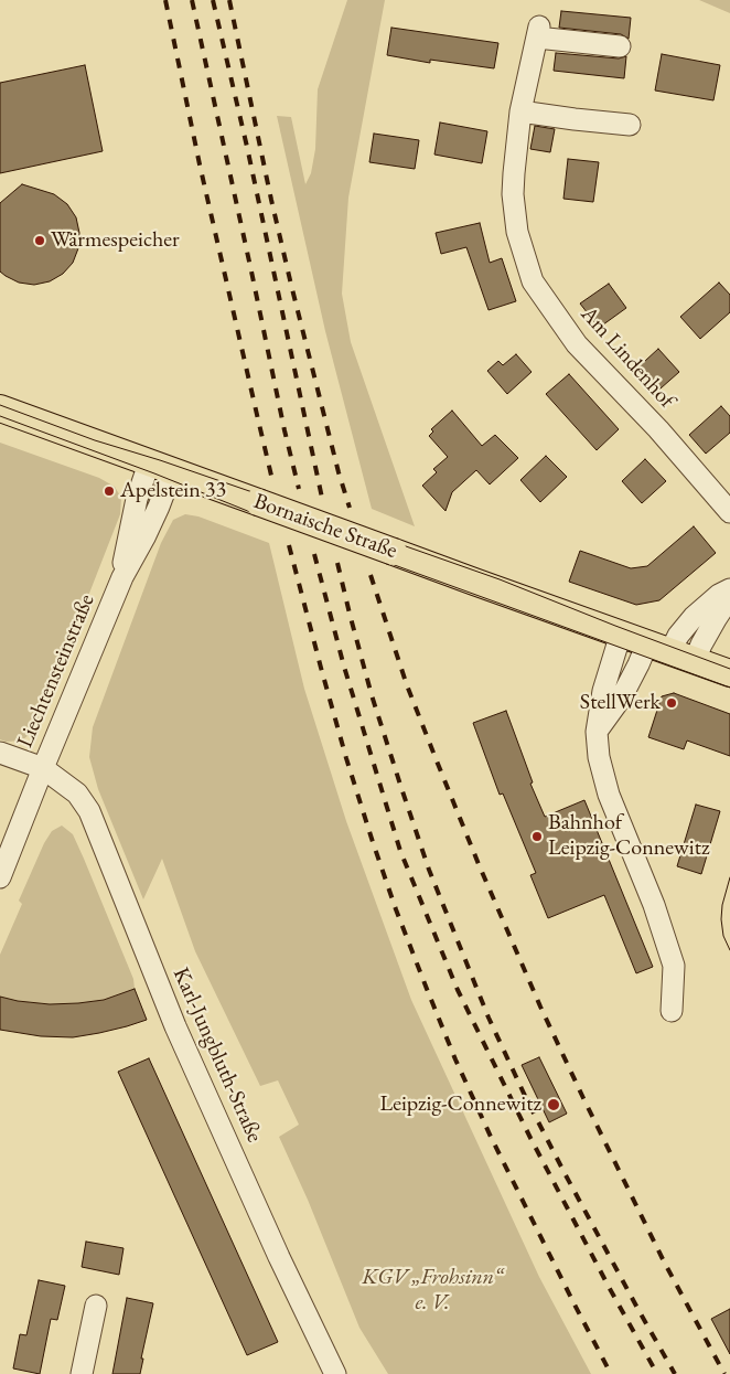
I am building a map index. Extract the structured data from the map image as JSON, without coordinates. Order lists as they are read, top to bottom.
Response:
{
  "streets": {
    "main road": ["Bornaische Straße"],
    "street": ["Am Lindenhof", "Liechtensteinstraße", "Karl-Jungbluth-Straße"]
  },
  "crossings": [
    ["Bornaische Straße", "Liechtensteinstraße"],
    ["Liechtensteinstraße", "Karl-Jungbluth-Straße"]
  ],
  "parks": ["KGV „Frohsinn“ e. V."],
  "places": [
    "Wärmespeicher",
    "Apelstein 33",
    "StellWerk",
    "Bahnhof Leipzig-Connewitz",
    "Leipzig-Connewitz"
  ]
}
